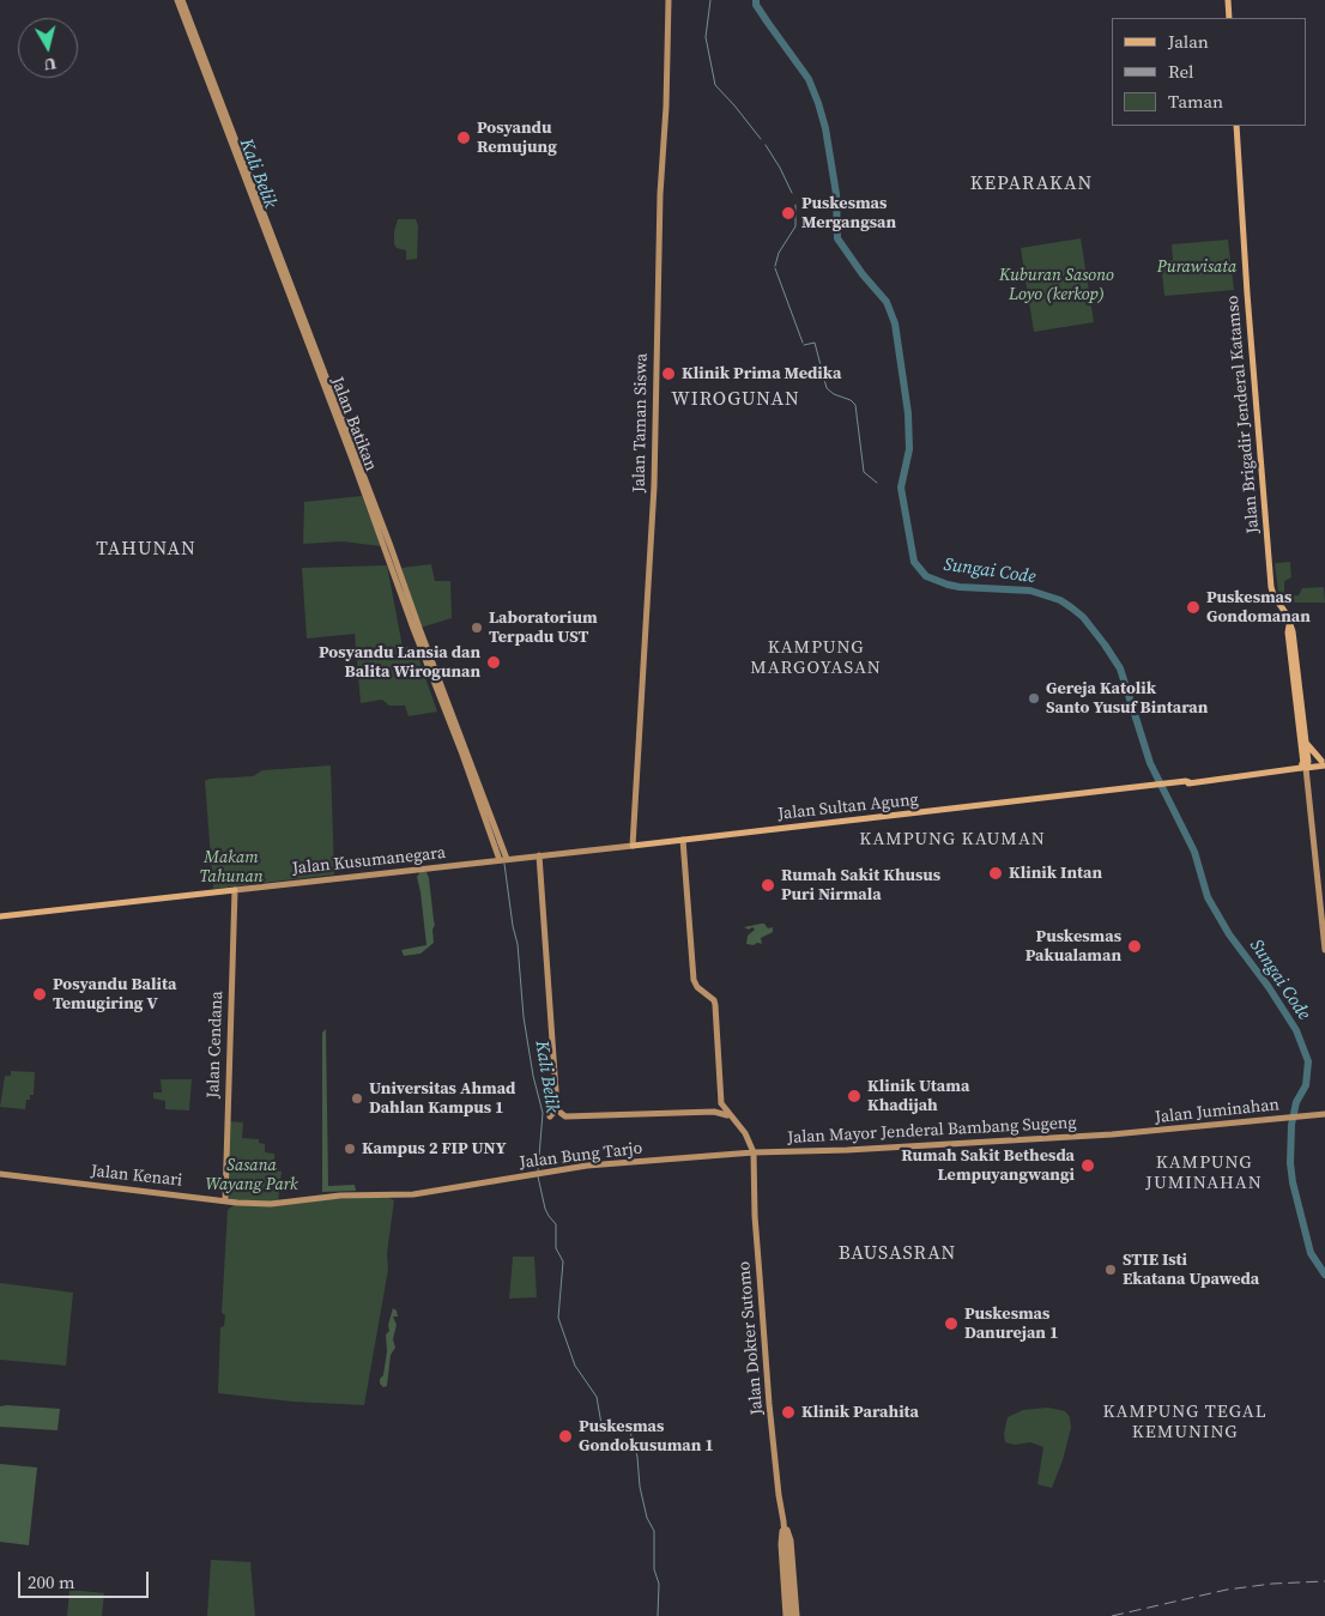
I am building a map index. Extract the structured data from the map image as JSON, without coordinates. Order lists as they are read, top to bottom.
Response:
{
  "streets": {
    "main road": [
      "Jalan Brigadir Jenderal Katamso",
      "Jalan Taman Siswa",
      "Jalan Batikan",
      "Jalan Sultan Agung",
      "Jalan Kusumanegara",
      "Jalan Cendana",
      "Jalan Juminahan",
      "Jalan Mayor Jenderal Bambang Sugeng",
      "Jalan Bung Tarjo",
      "Jalan Kenari",
      "Jalan Dokter Sutomo"
    ]
  },
  "crossings": [
    ["Jalan Brigadir Jenderal Katamso", "Jalan Sultan Agung"],
    ["Jalan Taman Siswa", "Jalan Sultan Agung"],
    ["Jalan Taman Siswa", "Jalan Kusumanegara"],
    ["Jalan Batikan", "Jalan Kusumanegara"],
    ["Jalan Sultan Agung", "Jalan Kusumanegara"],
    ["Jalan Kusumanegara", "Jalan Cendana"],
    ["Jalan Cendana", "Jalan Kenari"],
    ["Jalan Juminahan", "Jalan Mayor Jenderal Bambang Sugeng"],
    ["Jalan Mayor Jenderal Bambang Sugeng", "Jalan Bung Tarjo"],
    ["Jalan Mayor Jenderal Bambang Sugeng", "Jalan Dokter Sutomo"],
    ["Jalan Bung Tarjo", "Jalan Kenari"],
    ["Jalan Bung Tarjo", "Jalan Dokter Sutomo"]
  ],
  "districts": [
    "KEPARAKAN",
    "WIROGUNAN",
    "TAHUNAN",
    "KAMPUNG MARGOYASAN",
    "KAMPUNG KAUMAN",
    "KAMPUNG JUMINAHAN",
    "BAUSASRAN",
    "KAMPUNG TEGAL KEMUNING"
  ],
  "water": ["Kali Belik", "Sungai Code"],
  "parks": [
    "Purawisata",
    "Kuburan Sasono Loyo (kerkop)",
    "Makam Tahunan",
    "Sasana Wayang Park"
  ],
  "places": [
    "Posyandu Remujung",
    "Puskesmas Mergangsan",
    "Klinik Prima Medika",
    "Puskesmas Gondomanan",
    "Laboratorium Terpadu UST",
    "Posyandu Lansia dan Balita Wirogunan",
    "Gereja Katolik Santo Yusuf Bintaran",
    "Klinik Intan",
    "Rumah Sakit Khusus Puri Nirmala",
    "Puskesmas Pakualaman",
    "Posyandu Balita Temugiring V",
    "Klinik Utama Khadijah",
    "Universitas Ahmad Dahlan Kampus 1",
    "Kampus 2 FIP UNY",
    "Rumah Sakit Bethesda Lempuyangwangi",
    "STIE Isti Ekatana Upaweda",
    "Puskesmas Danurejan 1",
    "Klinik Parahita",
    "Puskesmas Gondokusuman 1"
  ],
  "legend": ["Jalan", "Rel", "Taman"],
  "scale_bar": "200 m",
  "north": "bottom"
}
